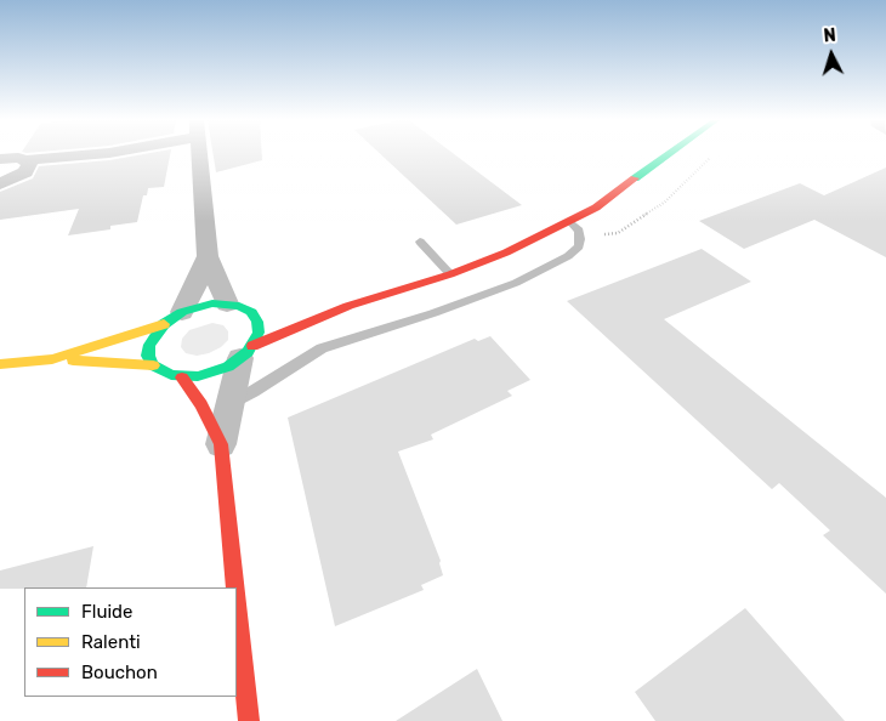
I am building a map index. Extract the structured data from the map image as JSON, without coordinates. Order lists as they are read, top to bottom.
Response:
{
  "legend": ["Fluide", "Ralenti", "Bouchon"],
  "north": "top"
}
